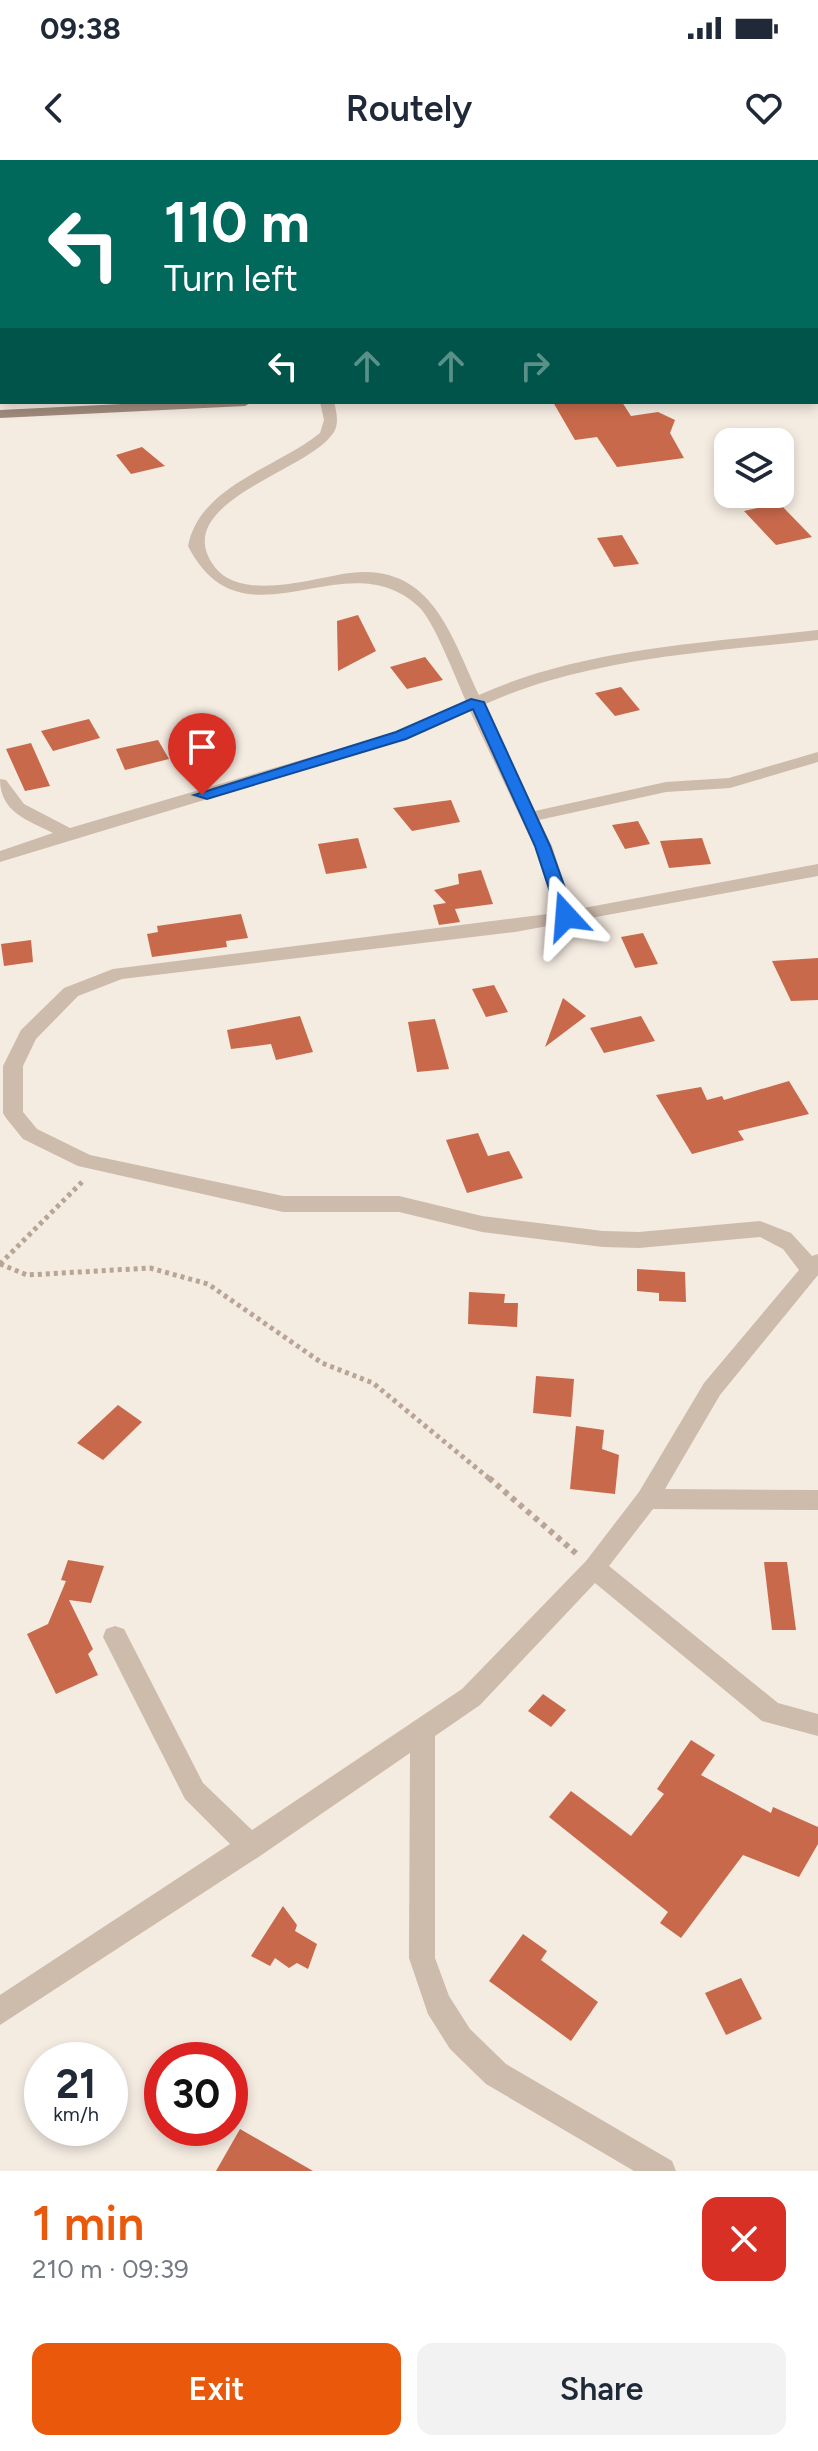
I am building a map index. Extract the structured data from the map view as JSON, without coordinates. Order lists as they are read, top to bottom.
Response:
{
  "page": {
    "status": "09:38",
    "header": "Routely",
    "turn": ["110 m", "Turn left"],
    "speed": "21 km/h",
    "limit": "30",
    "heading": ["1 min", "210 m · 09:39"],
    "buttons": ["Exit", "Share"]
  }
}
